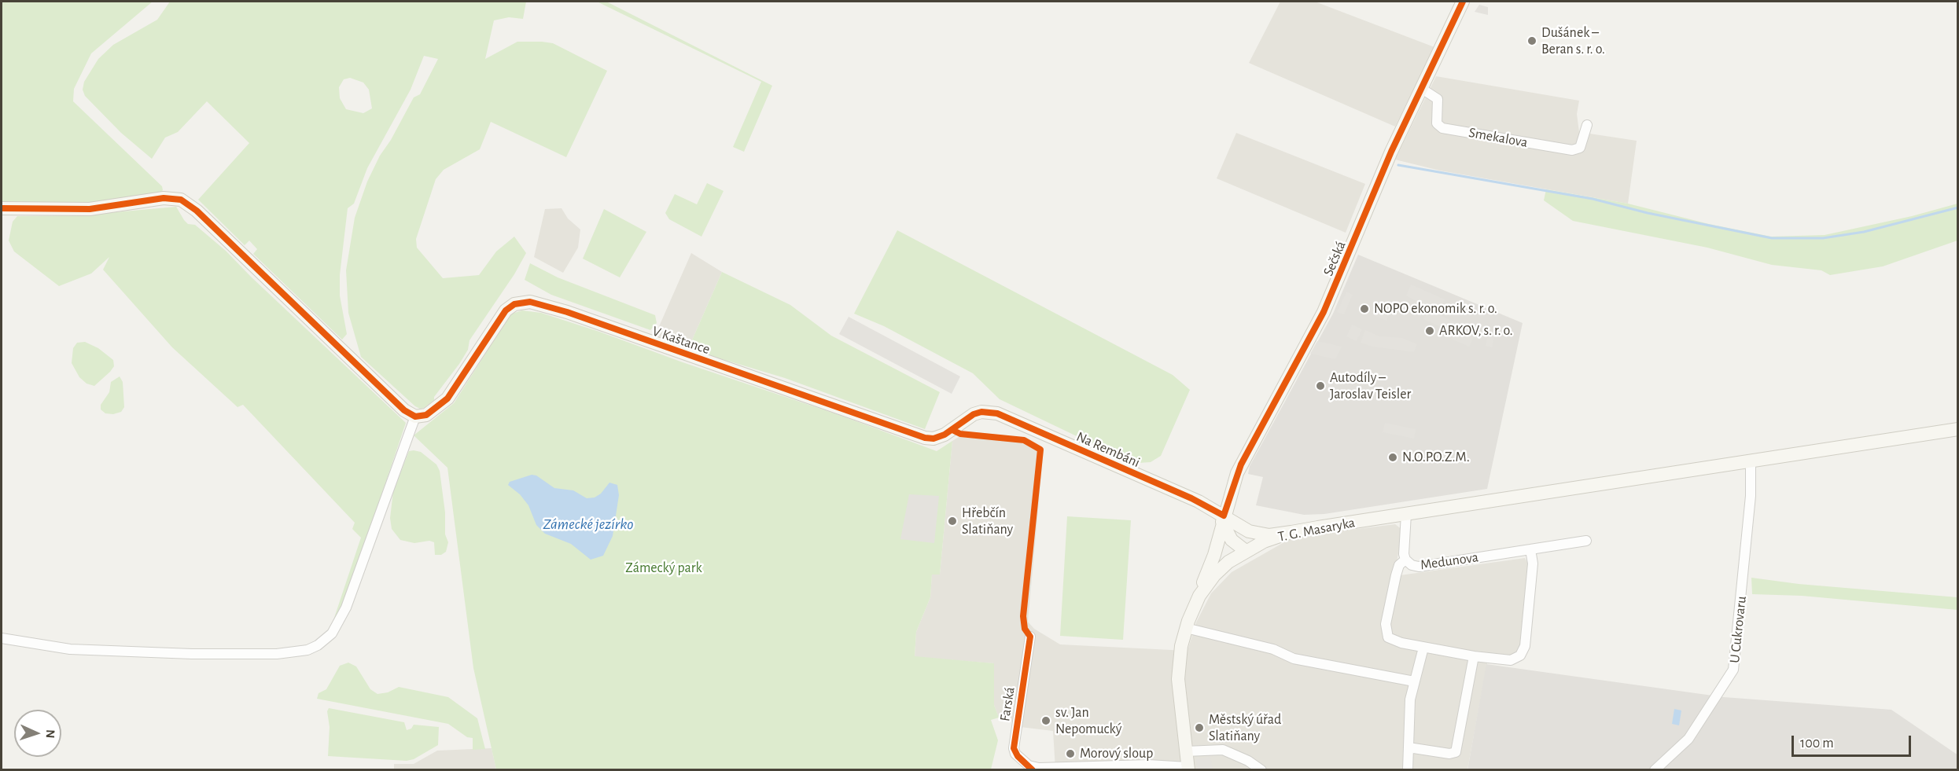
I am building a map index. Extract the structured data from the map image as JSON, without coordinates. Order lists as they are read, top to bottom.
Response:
{
  "streets": {
    "street": [
      "Smekalova",
      "Sečská",
      "V Kaštance",
      "Na Rembáni",
      "T. G. Masaryka",
      "Medunova",
      "U Cukrovaru",
      "Farská"
    ]
  },
  "crossings": [
    ["Smekalova", "Sečská"],
    ["Sečská", "Na Rembáni"],
    ["Sečská", "T. G. Masaryka"],
    ["V Kaštance", "Na Rembáni"],
    ["T. G. Masaryka", "U Cukrovaru"],
    ["T. G. Masaryka", "Farská"]
  ],
  "water": ["Zámecké jezírko"],
  "parks": ["Zámecký park"],
  "places": [
    "Dušánek – Beran s. r. o.",
    "NOPO ekonomik s. r. o.",
    "ARKOV, s. r. o.",
    "Autodíly – Jaroslav Teisler",
    "N.O.P.O.Z.M.",
    "Hřebčín Slatiňany",
    "sv. Jan Nepomucký",
    "Městský úřad Slatiňany",
    "Morový sloup"
  ],
  "scale_bar": "100 m",
  "north": "right"
}
